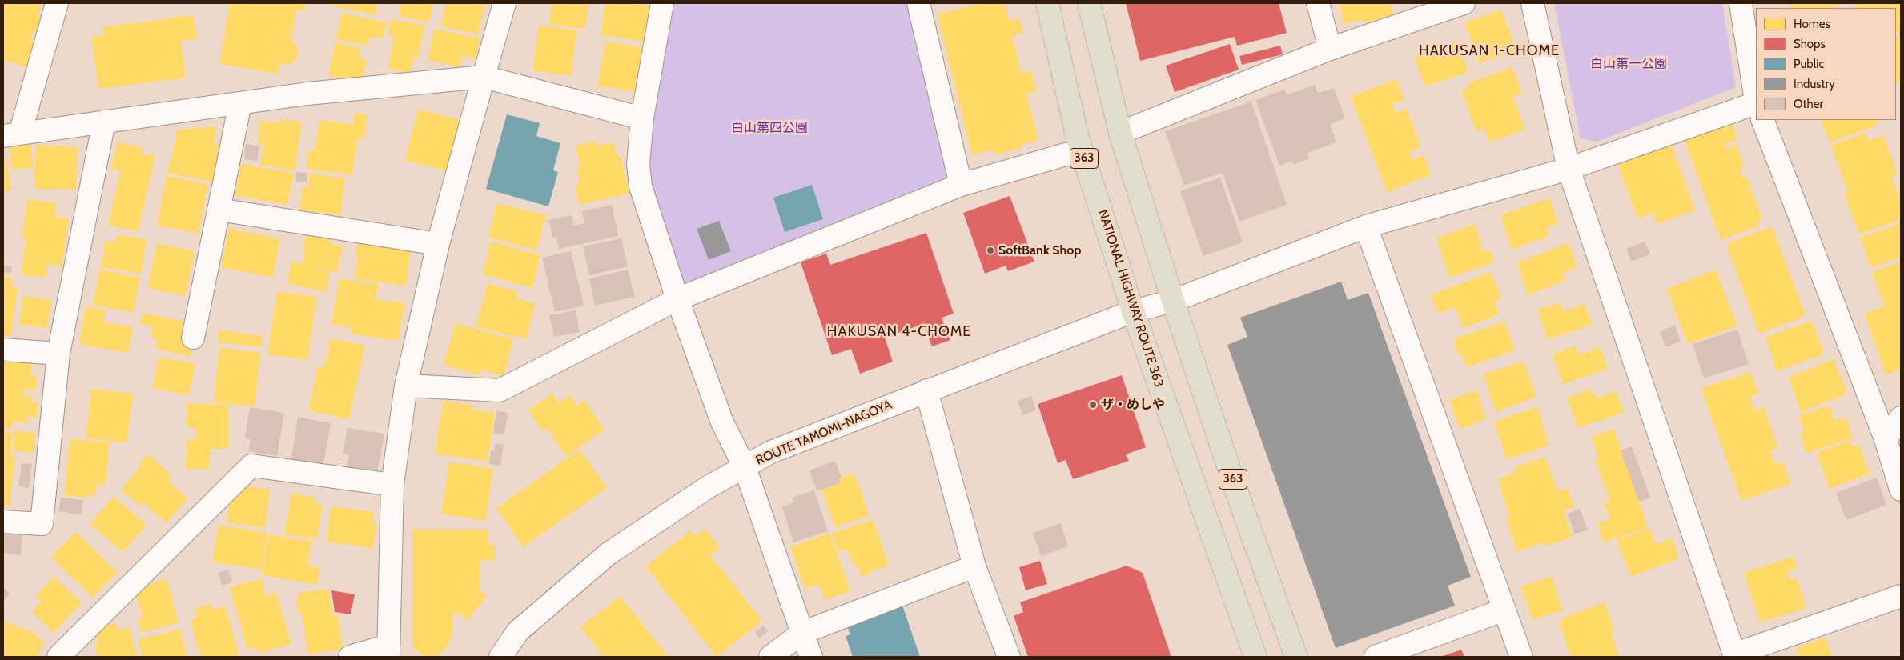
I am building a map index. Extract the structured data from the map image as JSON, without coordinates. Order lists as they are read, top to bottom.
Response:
{
  "streets": {
    "highway": ["363", "NATIONAL HIGHWAY ROUTE 363"],
    "street": ["ROUTE TAMOMI-NAGOYA"]
  },
  "crossings": [
    ["363", "ROUTE TAMOMI-NAGOYA"],
    ["NATIONAL HIGHWAY ROUTE 363", "ROUTE TAMOMI-NAGOYA"]
  ],
  "districts": ["HAKUSAN 1-CHOME", "HAKUSAN 4-CHOME"],
  "parks": ["白山第一公園", "白山第四公園"],
  "places": ["SoftBank Shop", "ザ・めしや"],
  "legend": [
    "Homes",
    "Shops",
    "Public",
    "Industry",
    "Other"
  ]
}
